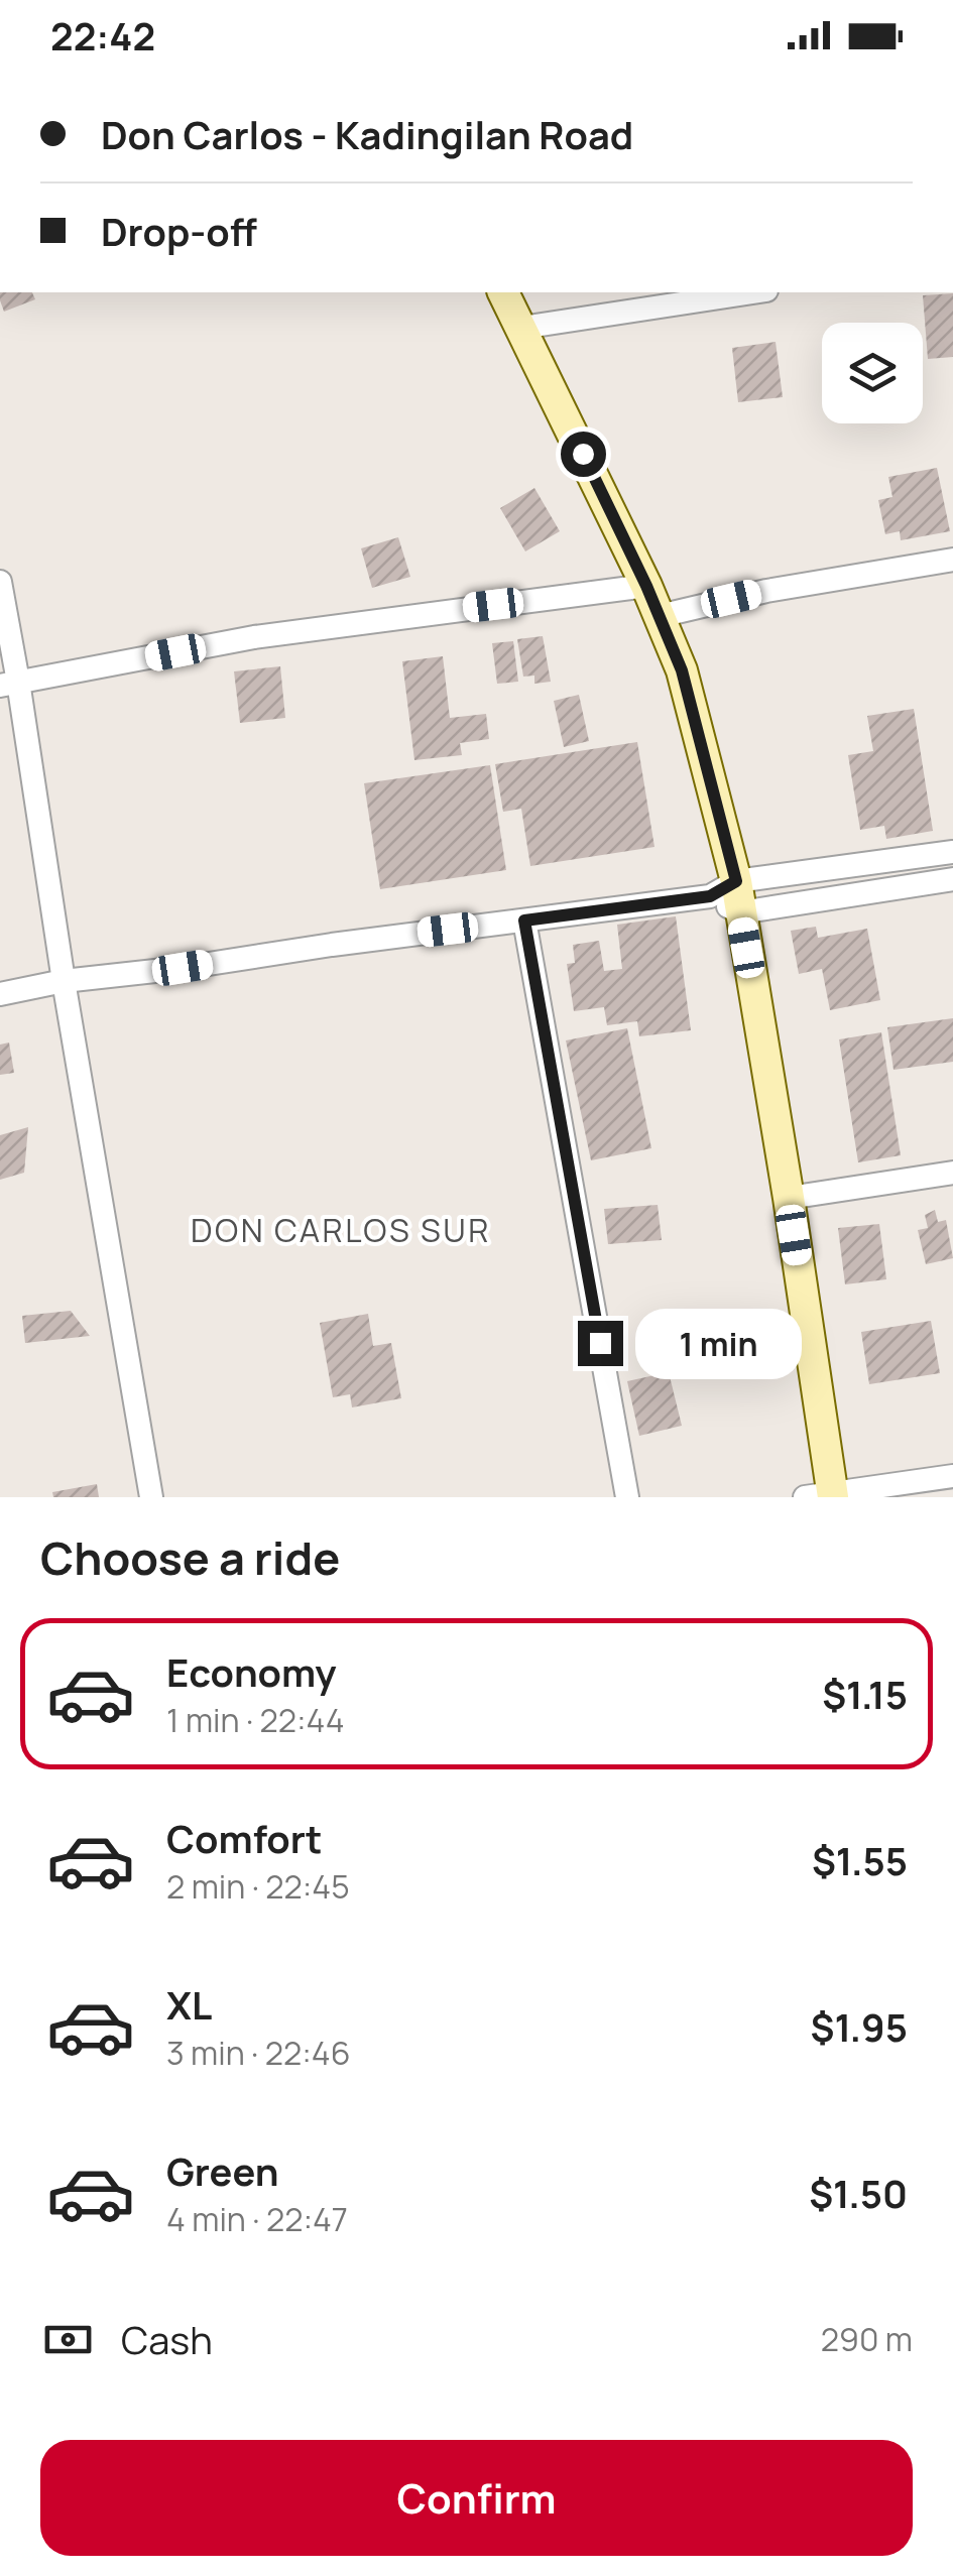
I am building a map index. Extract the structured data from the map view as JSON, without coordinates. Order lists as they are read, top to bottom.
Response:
{
  "districts": ["DON CARLOS SUR"],
  "page": {
    "status": "22:42",
    "banner": ["Don Carlos - Kadingilan Road", "Drop-off"],
    "bubble": "1 min",
    "heading": "Choose a ride",
    "list": [
      {
        "name": "Economy",
        "note": "1 min · 22:44",
        "value": "$1.15"
      },
      {
        "name": "Comfort",
        "note": "2 min · 22:45",
        "value": "$1.55"
      },
      {
        "name": "XL",
        "note": "3 min · 22:46",
        "value": "$1.95"
      },
      {
        "name": "Green",
        "note": "4 min · 22:47",
        "value": "$1.50"
      }
    ],
    "pay": ["Cash", "290 m"],
    "buttons": "Confirm"
  }
}
